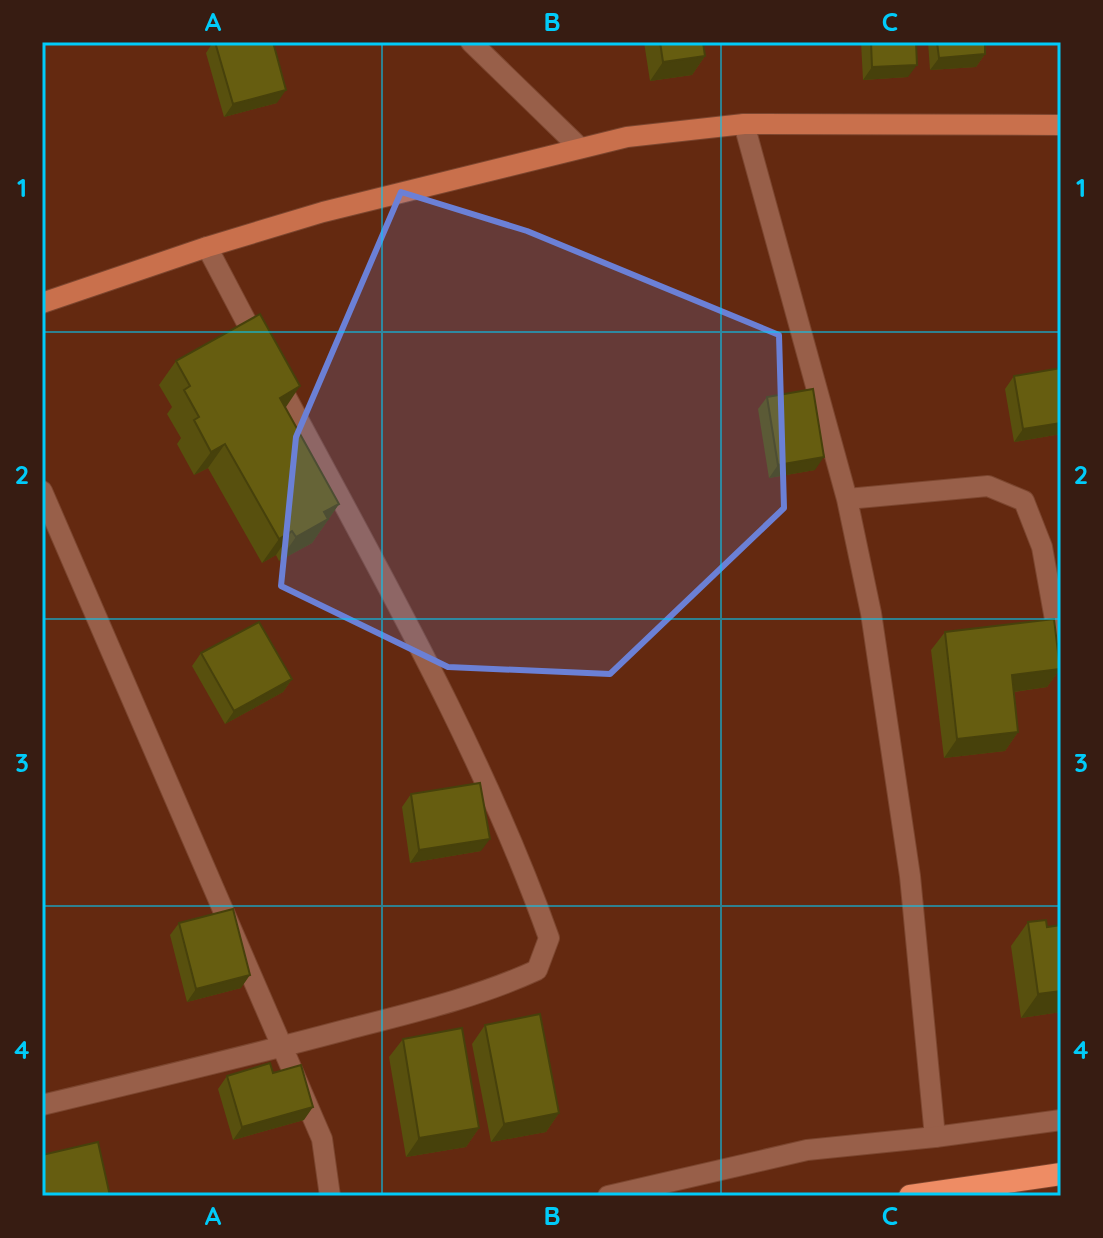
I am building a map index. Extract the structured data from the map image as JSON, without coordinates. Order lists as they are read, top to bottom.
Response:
{
  "grid": {
    "columns": ["A", "B", "C"],
    "rows": [
      "1",
      "2",
      "3",
      "4"
    ]
  }
}
